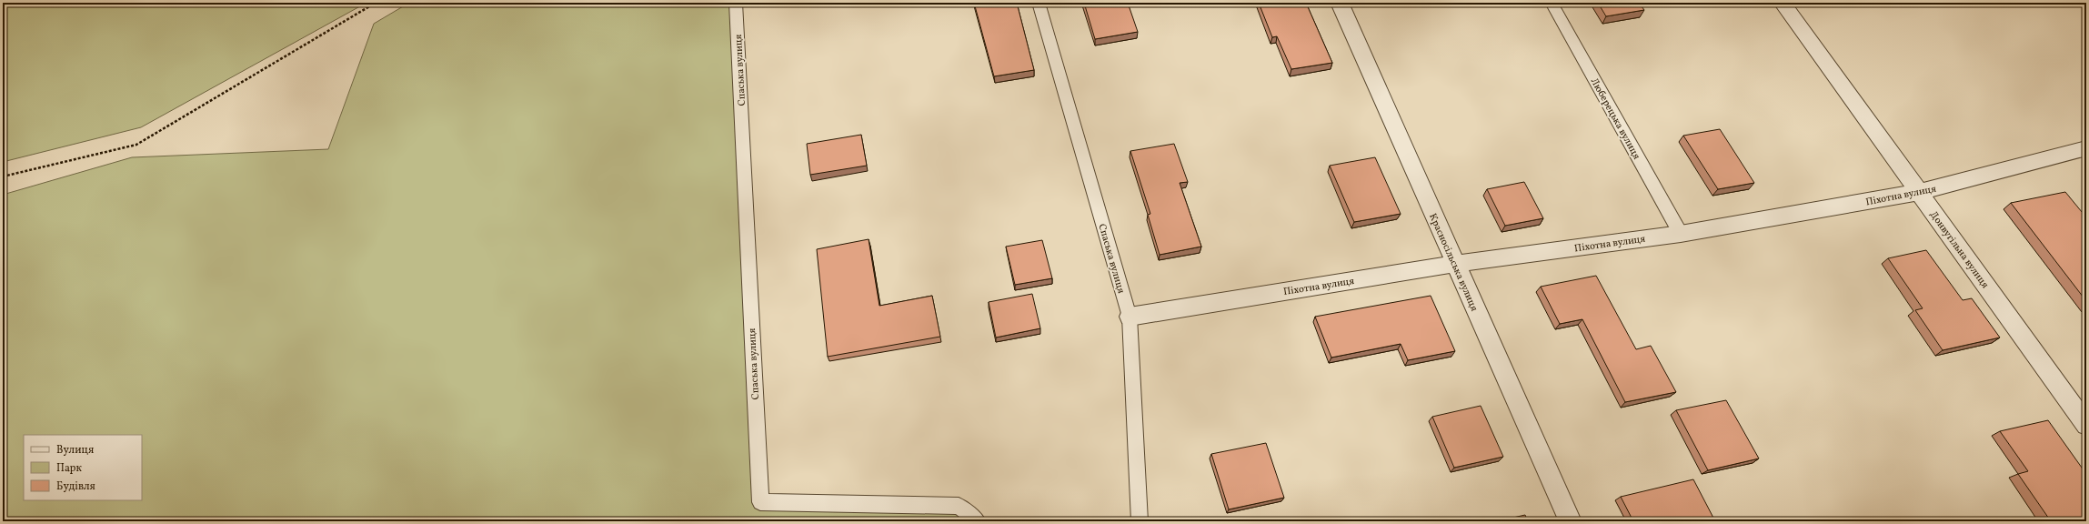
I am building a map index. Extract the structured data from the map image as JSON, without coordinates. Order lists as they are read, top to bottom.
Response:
{
  "streets": {
    "street": ["Піхотна вулиця", "Донвугільна вулиця", "Красносільська вулиця"],
    "lane": ["Спаська вулиця", "Люберецька вулиця"]
  },
  "crossings": [
    ["Спаська вулиця", "Піхотна вулиця"],
    ["Люберецька вулиця", "Піхотна вулиця"],
    ["Піхотна вулиця", "Донвугільна вулиця"],
    ["Піхотна вулиця", "Красносільська вулиця"]
  ],
  "legend": ["Вулиця", "Парк", "Будівля"]
}
